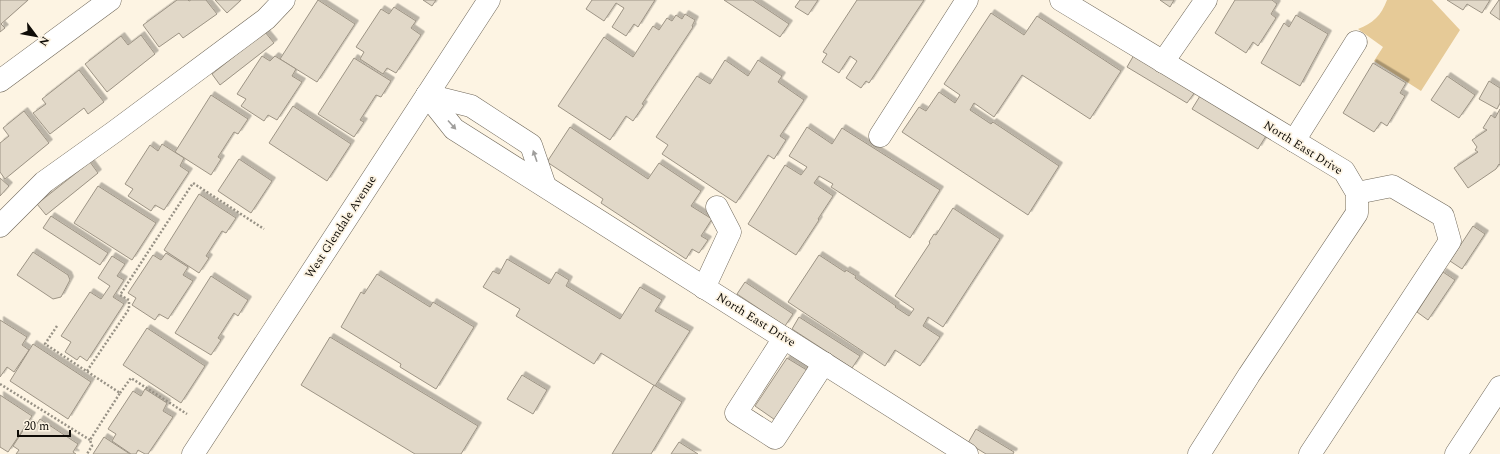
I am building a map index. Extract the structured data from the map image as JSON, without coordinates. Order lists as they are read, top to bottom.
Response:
{
  "streets": {
    "main road": ["North East Drive", "West Glendale Avenue"]
  },
  "crossings": [
    ["North East Drive", "West Glendale Avenue"]
  ],
  "scale_bar": "20 m",
  "north": "bottom right"
}
